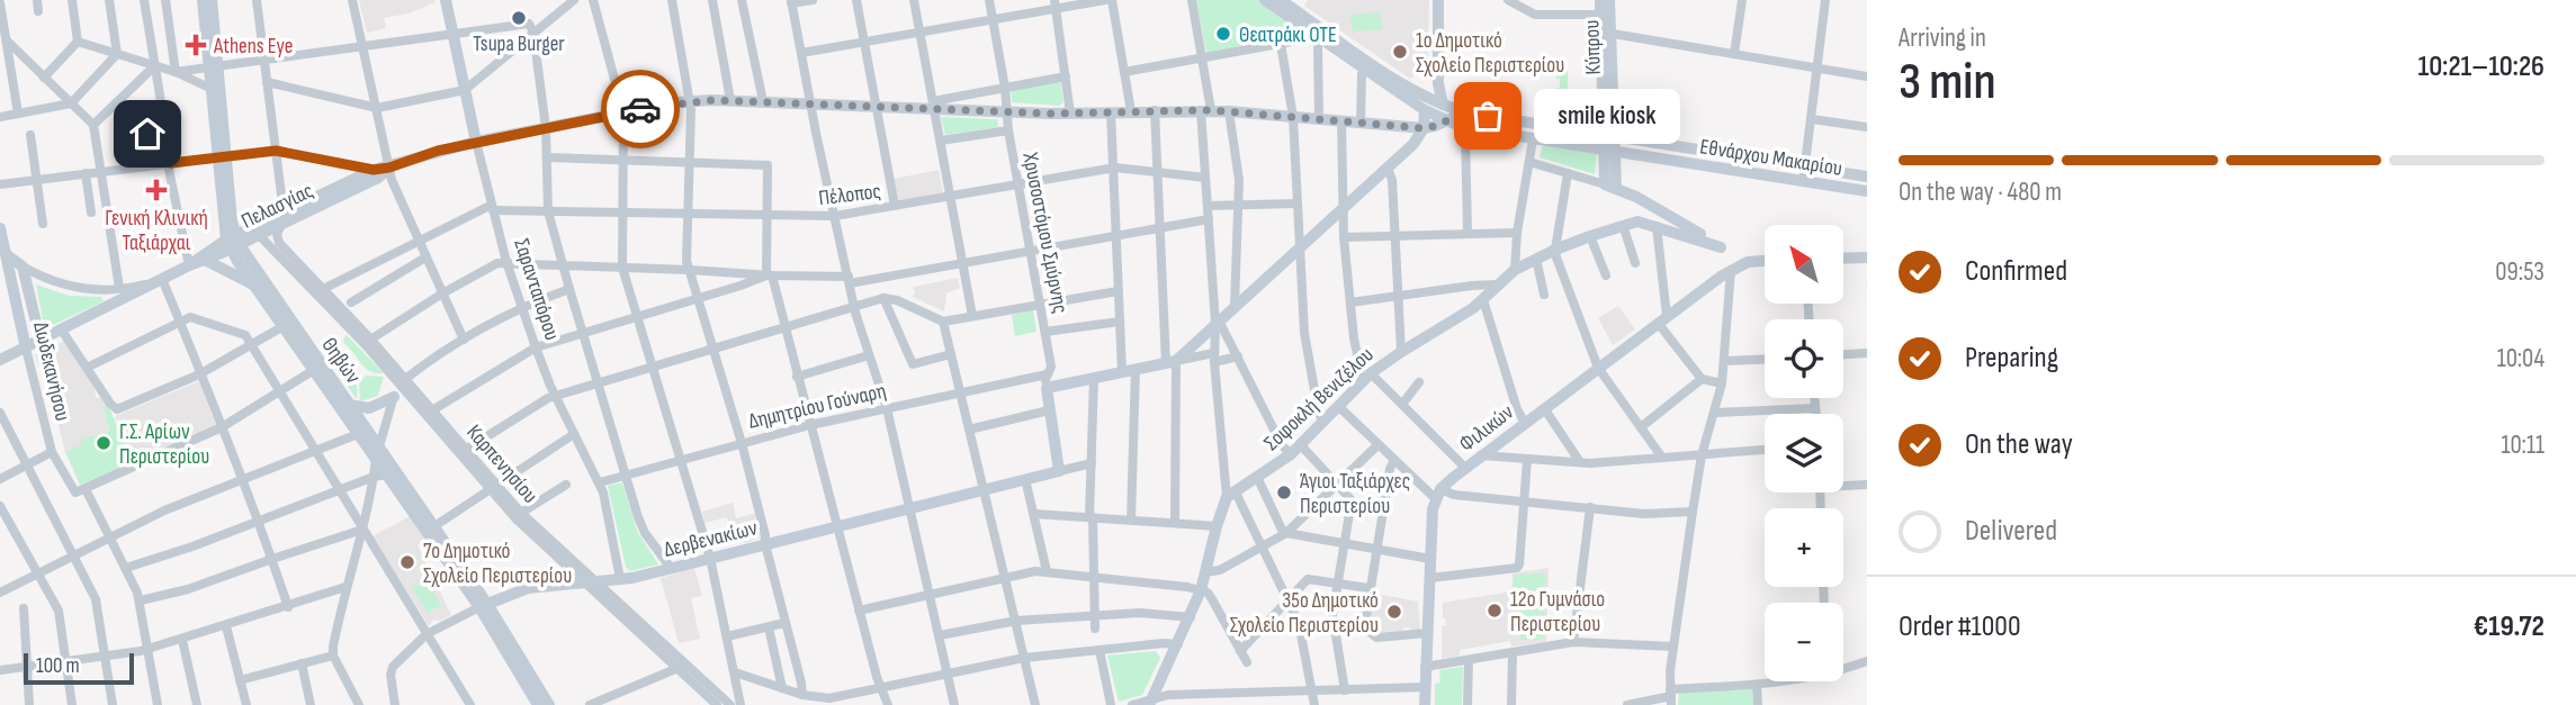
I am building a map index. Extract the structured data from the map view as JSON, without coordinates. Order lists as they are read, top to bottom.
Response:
{
  "streets": {
    "street": [
      "Κύπρου",
      "Εθνάρχου Μακαρίου",
      "Πέλοπος",
      "Πελασγίας",
      "Χρυσοστόμου Σμύρνης",
      "Σαρανταπόρου",
      "Θηβών",
      "Δωδεκανήσου",
      "Σοφοκλή Βενιζέλου",
      "Δημητρίου Γούναρη",
      "Φιλικών",
      "Καρπενησίου",
      "Δερβενακίων"
    ]
  },
  "crossings": [
    ["Κύπρου", "Εθνάρχου Μακαρίου"],
    ["Πέλοπος", "Χρυσοστόμου Σμύρνης"],
    ["Πέλοπος", "Σαρανταπόρου"],
    ["Πελασγίας", "Θηβών"],
    ["Πελασγίας", "Δωδεκανήσου"],
    ["Πελασγίας", "Καρπενησίου"],
    ["Χρυσοστόμου Σμύρνης", "Δημητρίου Γούναρη"],
    ["Χρυσοστόμου Σμύρνης", "Δερβενακίων"],
    ["Σαρανταπόρου", "Δημητρίου Γούναρη"],
    ["Σαρανταπόρου", "Δερβενακίων"],
    ["Θηβών", "Δερβενακίων"],
    ["Καρπενησίου", "Δερβενακίων"]
  ],
  "places": {
    "other": [
      "Tsupa Burger",
      "Θεατράκι ΟΤΕ",
      "1ο Δημοτικό Σχολείο Περιστερίου",
      "smile kiosk",
      "Γ.Σ. Αρίων Περιστερίου",
      "Άγιοι Ταξιάρχες Περιστερίου",
      "7ο Δημοτικό Σχολείο Περιστερίου",
      "12ο Γυμνάσιο Περιστερίου",
      "35ο Δημοτικό Σχολείο Περιστερίου"
    ],
    "health": ["Athens Eye", "Γενική Κλινική Ταξιάρχαι"]
  },
  "scale_bar": "100 m",
  "north": "top left",
  "page": {
    "heading": ["3 min", "Arriving in", "10:21–10:26"],
    "panel": ["Order #1000", "€19.72"],
    "bubble": "smile kiosk",
    "bar": "On the way · 480 m",
    "map_buttons": ["+", "−"],
    "list": [
      ["Confirmed", "09:53"],
      ["Preparing", "10:04"],
      ["On the way", "10:11"],
      "Delivered"
    ],
    "scale": "100 m"
  }
}
